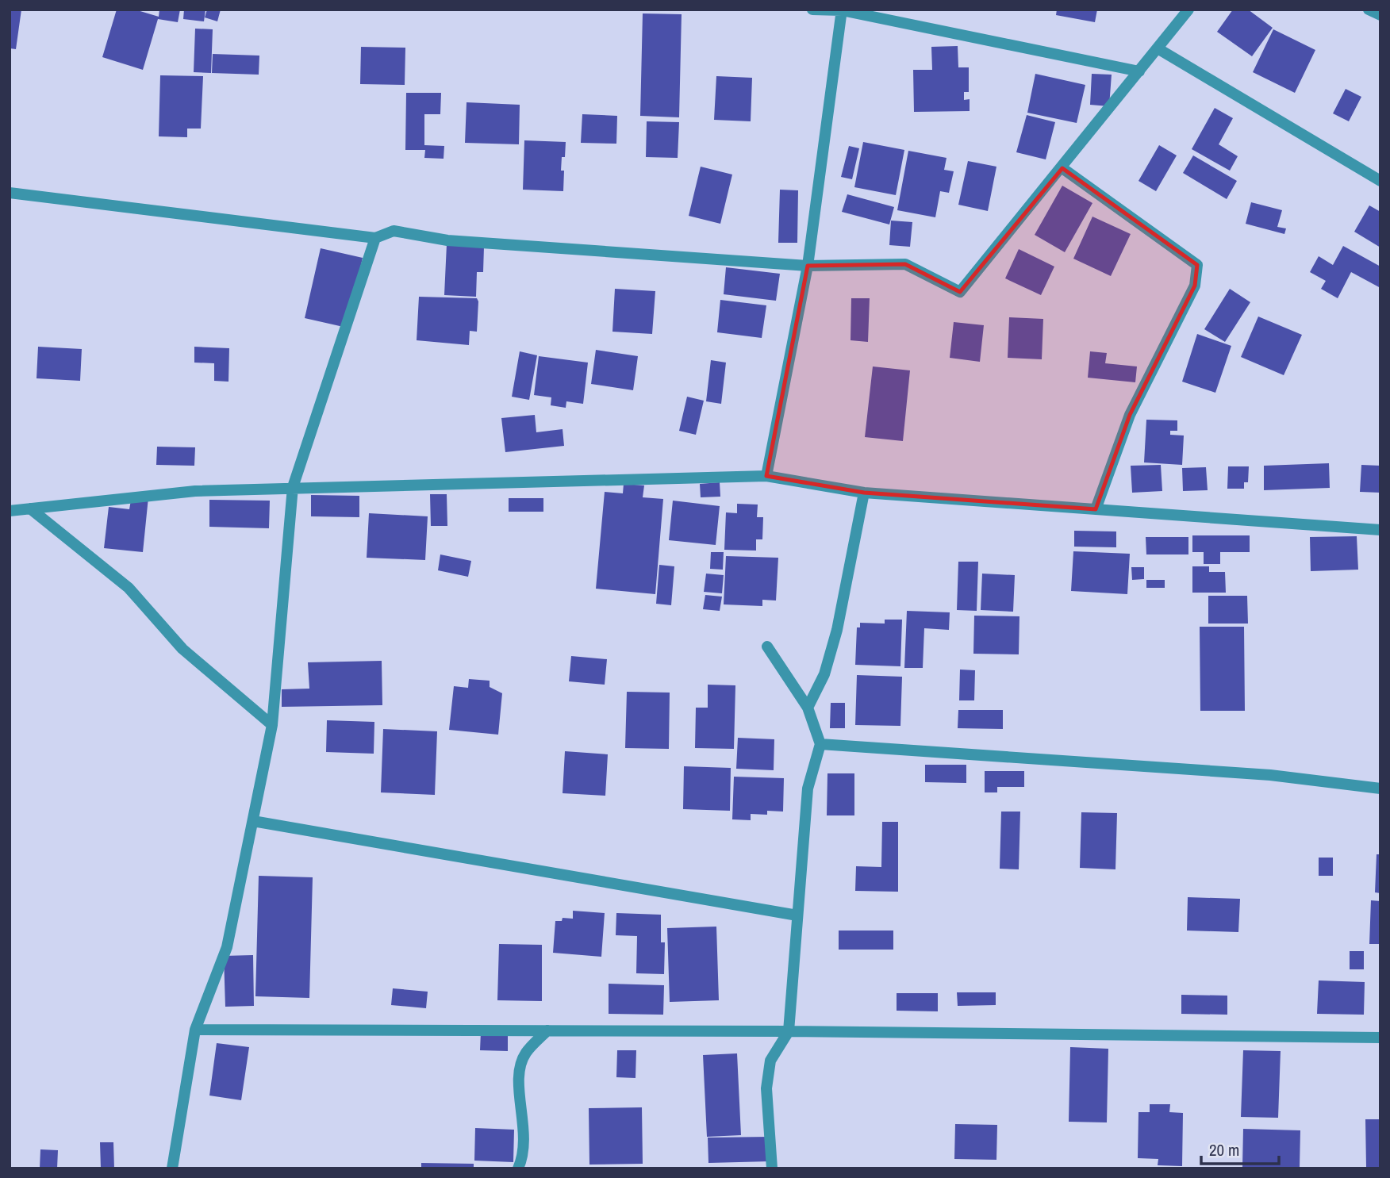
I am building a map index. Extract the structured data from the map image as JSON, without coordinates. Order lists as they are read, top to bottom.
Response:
{
  "scale_bar": "20 m"
}
